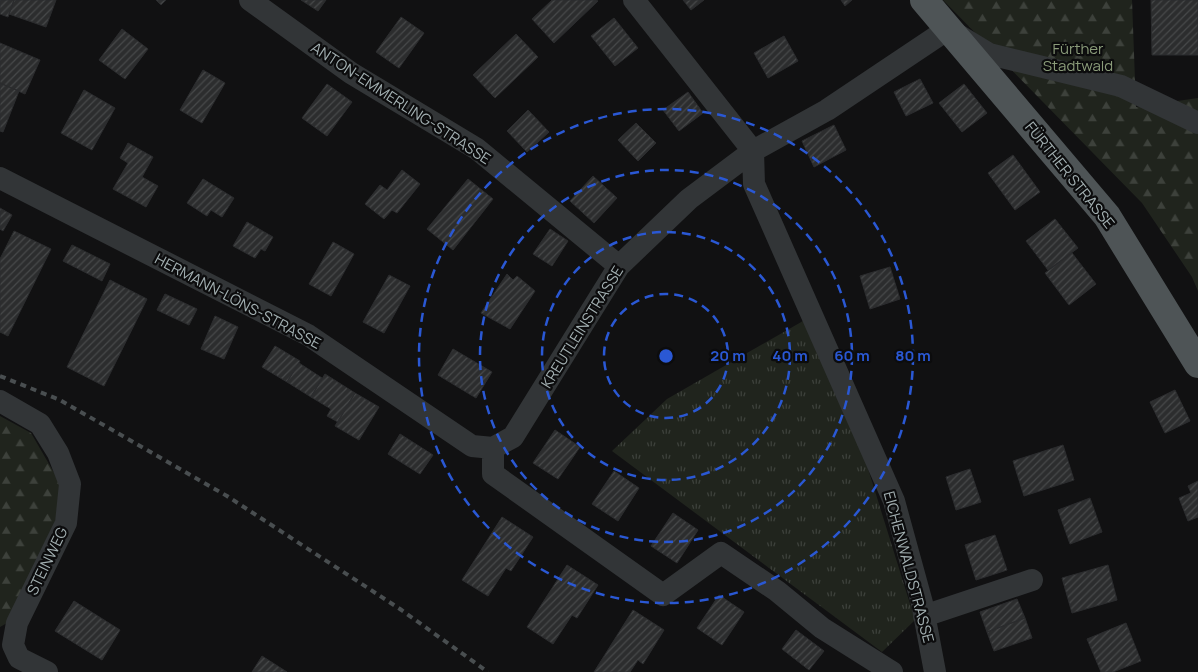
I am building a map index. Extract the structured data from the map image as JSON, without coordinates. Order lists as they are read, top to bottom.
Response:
{
  "streets": {
    "main road": ["FÜRTHER STRASSE"],
    "street": [
      "ANTON-EMMERLING-STRASSE",
      "HERMANN-LÖNS-STRASSE",
      "KREUTLEINSTRASSE",
      "STEINWEG",
      "EICHENWALDSTRASSE"
    ]
  },
  "crossings": [
    ["ANTON-EMMERLING-STRASSE", "KREUTLEINSTRASSE"],
    ["FÜRTHER STRASSE", "KREUTLEINSTRASSE"],
    ["HERMANN-LÖNS-STRASSE", "KREUTLEINSTRASSE"],
    ["KREUTLEINSTRASSE", "EICHENWALDSTRASSE"]
  ],
  "parks": ["Fürther Stadtwald"],
  "rings": [
    "20 m",
    "40 m",
    "60 m",
    "80 m"
  ]
}
